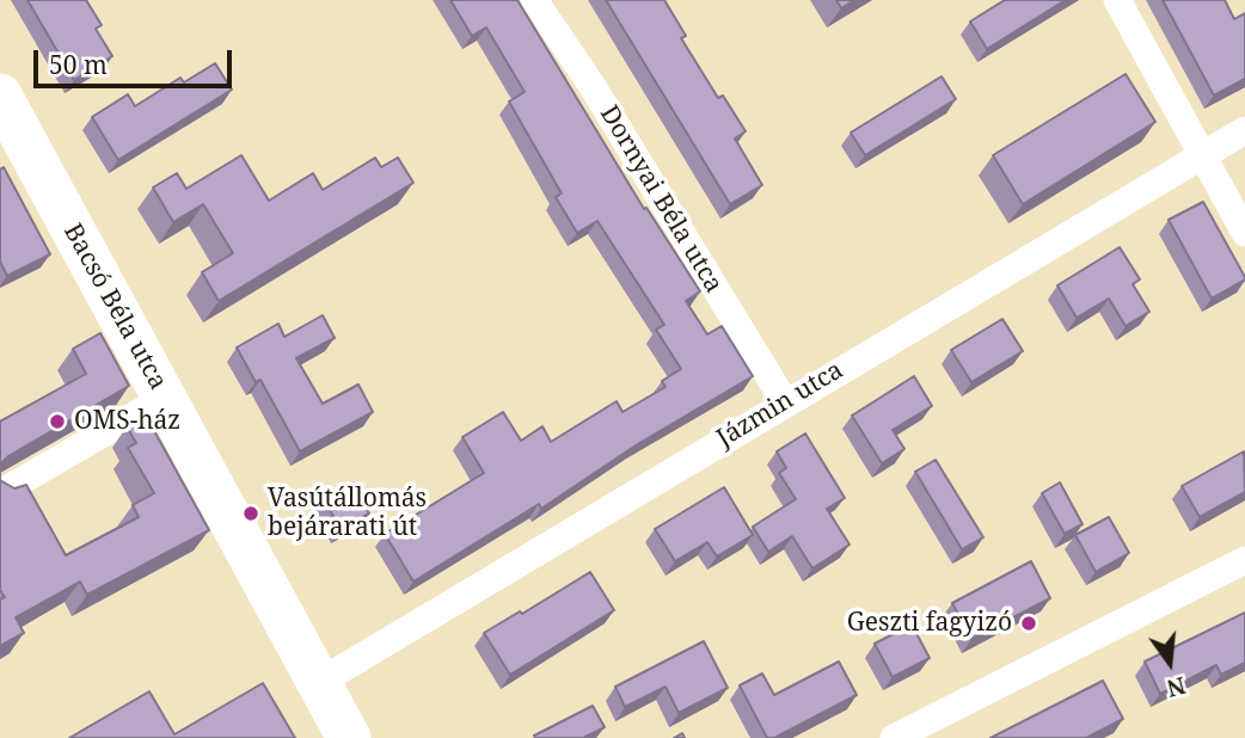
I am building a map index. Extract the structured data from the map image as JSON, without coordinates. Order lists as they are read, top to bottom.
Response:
{
  "streets": {
    "main road": ["Bacsó Béla utca"],
    "street": ["Dornyai Béla utca", "Jázmin utca"]
  },
  "crossings": [
    ["Dornyai Béla utca", "Jázmin utca"],
    ["Bacsó Béla utca", "Jázmin utca"]
  ],
  "places": ["OMS-ház", "Vasútállomás bejárarati út", "Geszti fagyizó"],
  "scale_bar": "50 m",
  "north": "bottom"
}
